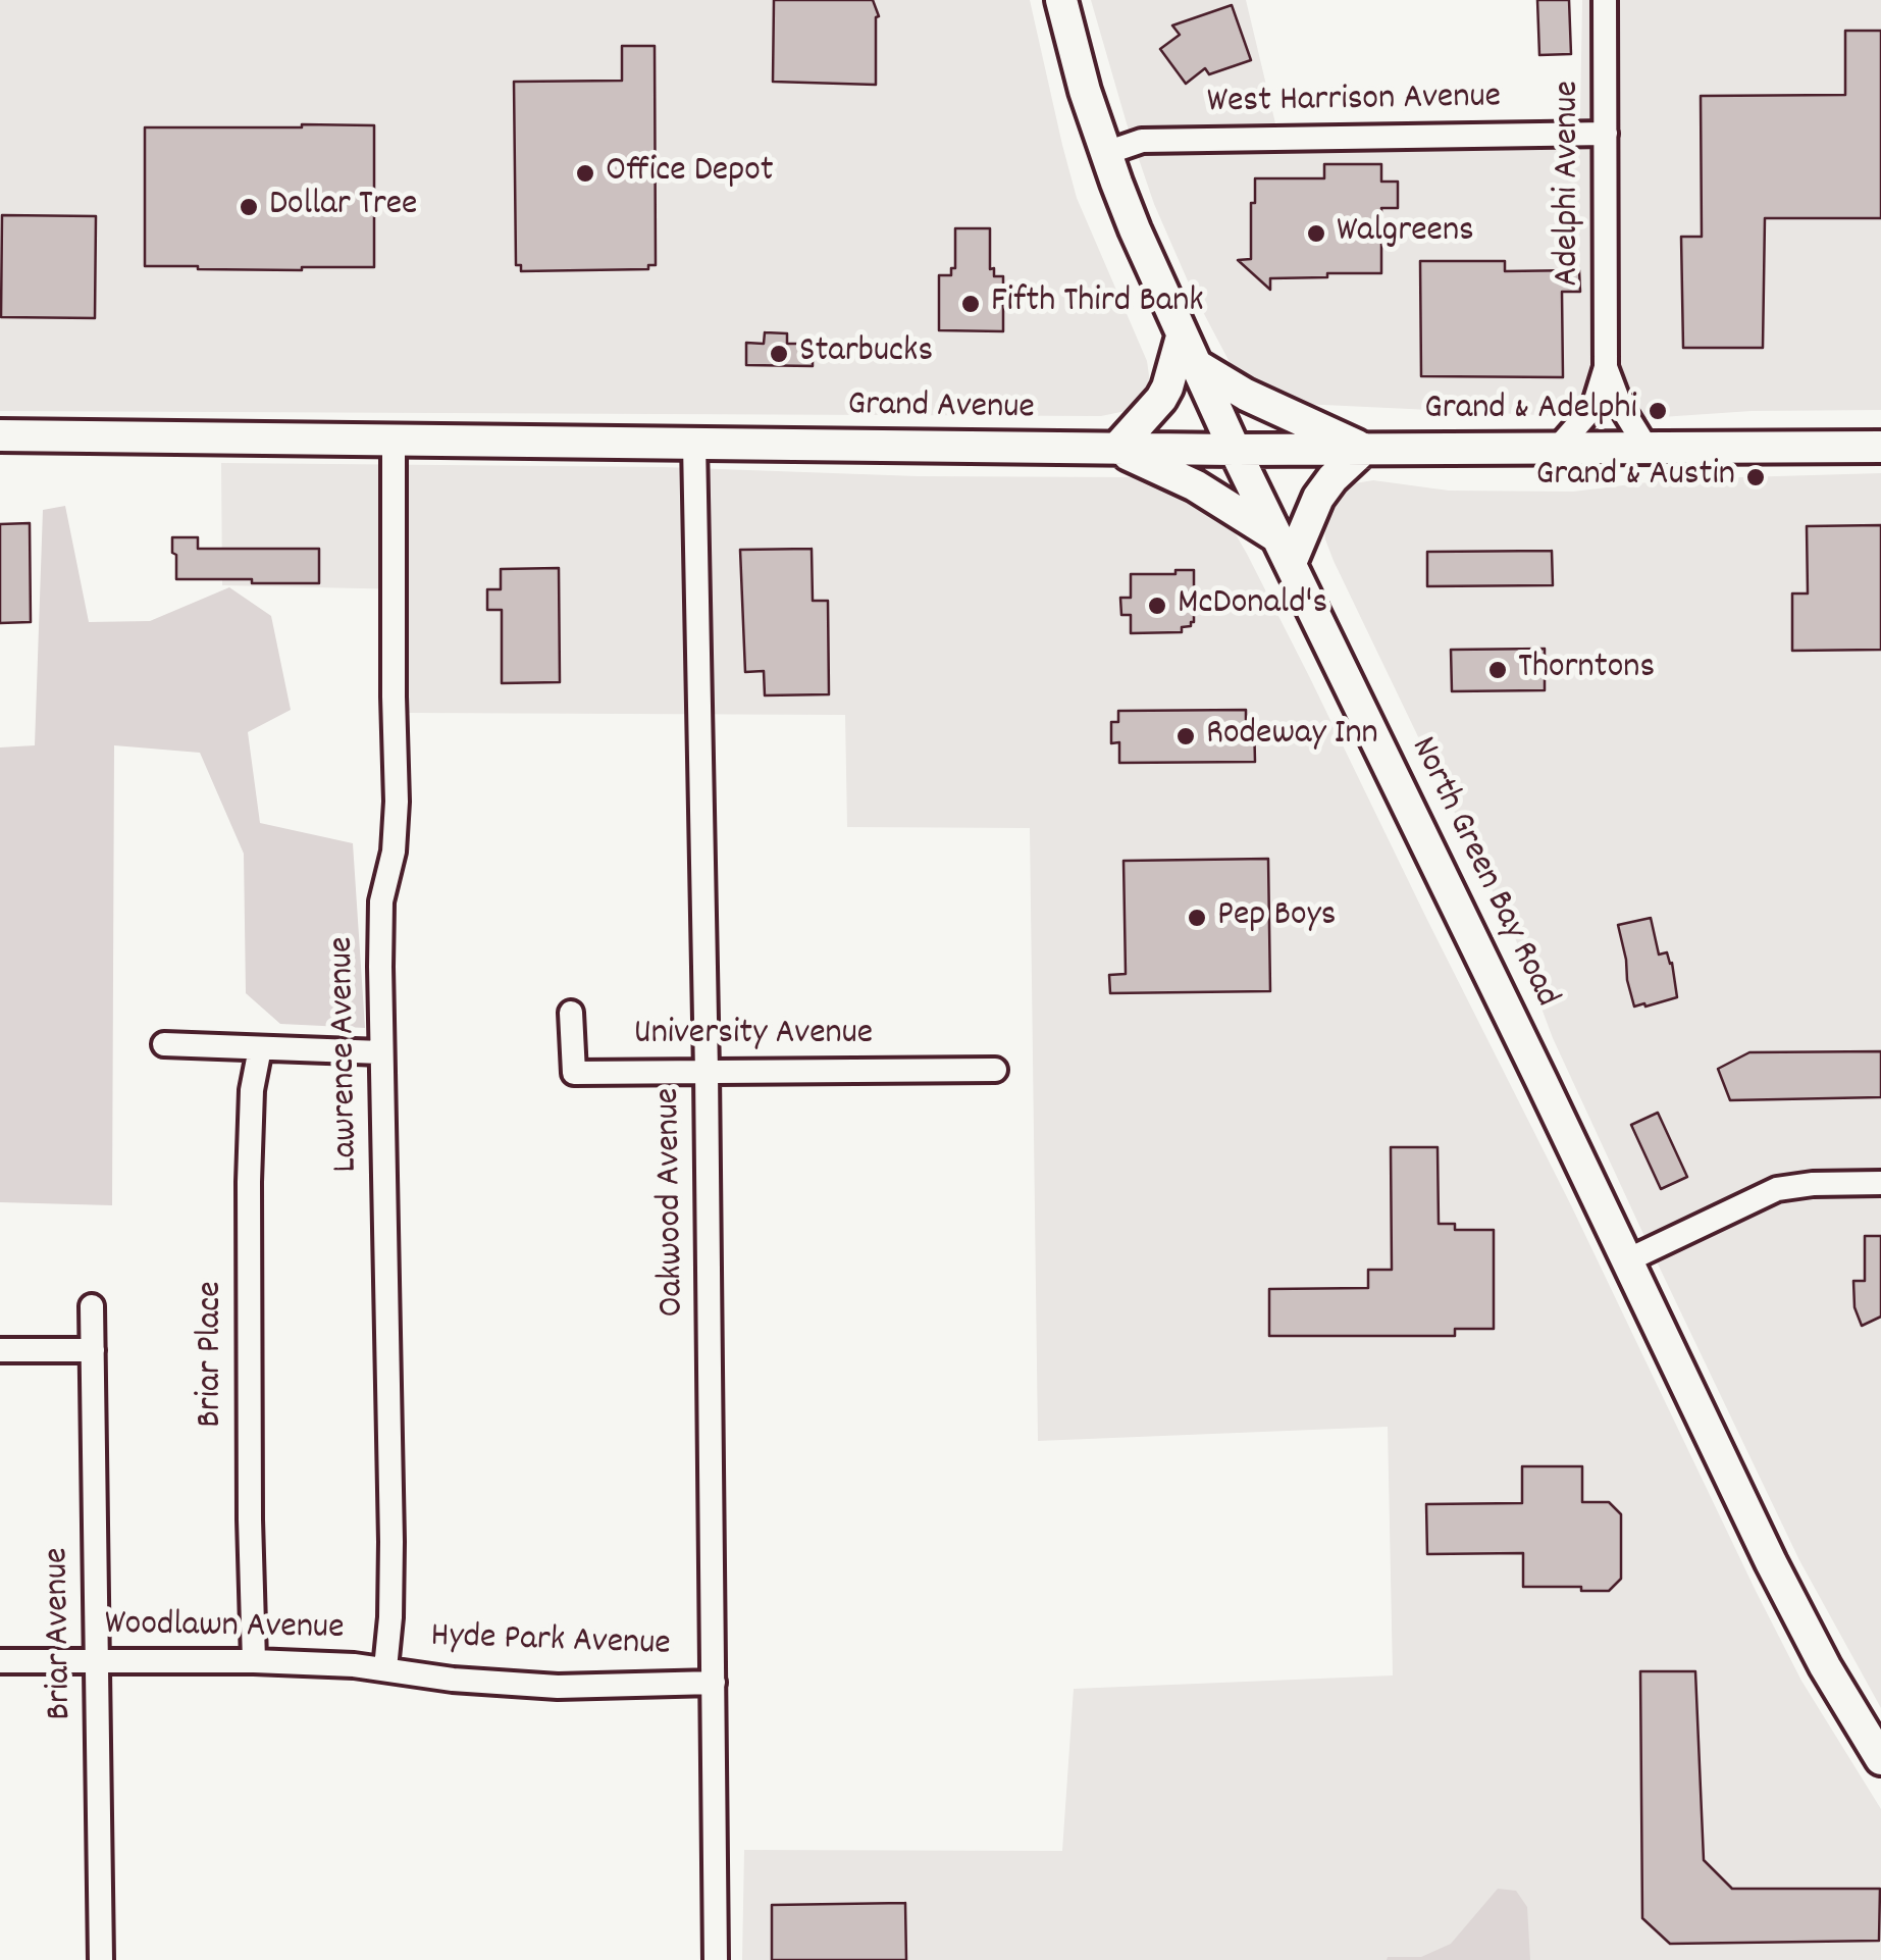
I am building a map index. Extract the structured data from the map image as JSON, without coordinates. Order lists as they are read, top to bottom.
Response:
{
  "streets": {
    "main road": ["Grand Avenue", "North Green Bay Road"],
    "street": [
      "West Harrison Avenue",
      "Adelphi Avenue",
      "University Avenue",
      "Lawrence Avenue",
      "Oakwood Avenue",
      "Briar Place",
      "Woodlawn Avenue",
      "Briar Avenue",
      "Hyde Park Avenue"
    ]
  },
  "crossings": [
    ["West Harrison Avenue", "Adelphi Avenue"],
    ["West Harrison Avenue", "North Green Bay Road"],
    ["Adelphi Avenue", "Grand Avenue"],
    ["Grand Avenue", "North Green Bay Road"],
    ["Grand Avenue", "Lawrence Avenue"],
    ["Grand Avenue", "Oakwood Avenue"],
    ["University Avenue", "Oakwood Avenue"],
    ["Lawrence Avenue", "Woodlawn Avenue"],
    ["Lawrence Avenue", "Hyde Park Avenue"],
    ["Oakwood Avenue", "Hyde Park Avenue"],
    ["Briar Place", "Woodlawn Avenue"],
    ["Woodlawn Avenue", "Briar Avenue"],
    ["Woodlawn Avenue", "Hyde Park Avenue"]
  ],
  "places": [
    "Office Depot",
    "Dollar Tree",
    "Walgreens",
    "Fifth Third Bank",
    "Starbucks",
    "Grand & Adelphi",
    "Grand & Austin",
    "McDonald's",
    "Thorntons",
    "Rodeway Inn",
    "Pep Boys"
  ]
}
